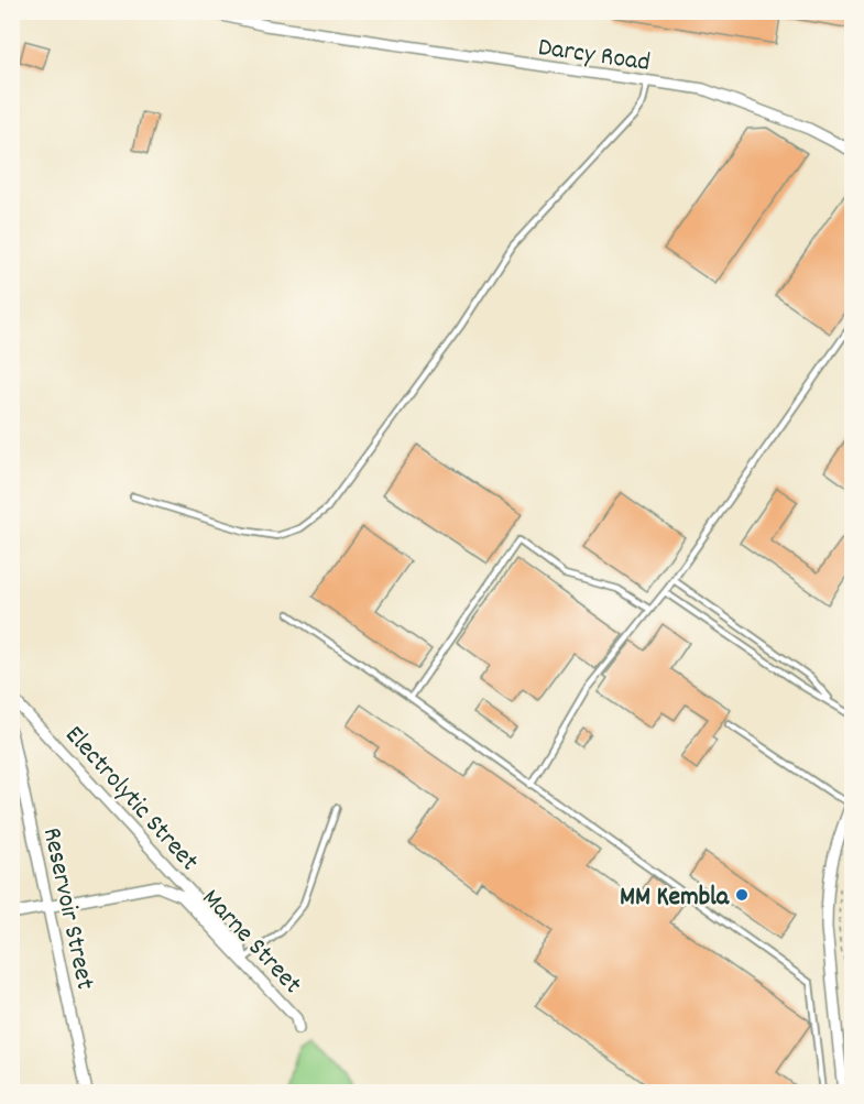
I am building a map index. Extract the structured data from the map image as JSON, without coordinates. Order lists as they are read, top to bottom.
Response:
{
  "streets": {
    "street": [
      "Darcy Road",
      "Electrolytic Street",
      "Reservoir Street",
      "Marne Street"
    ]
  },
  "crossings": [
    ["Electrolytic Street", "Marne Street"],
    ["Reservoir Street", "Marne Street"]
  ],
  "places": ["MM Kembla"]
}
